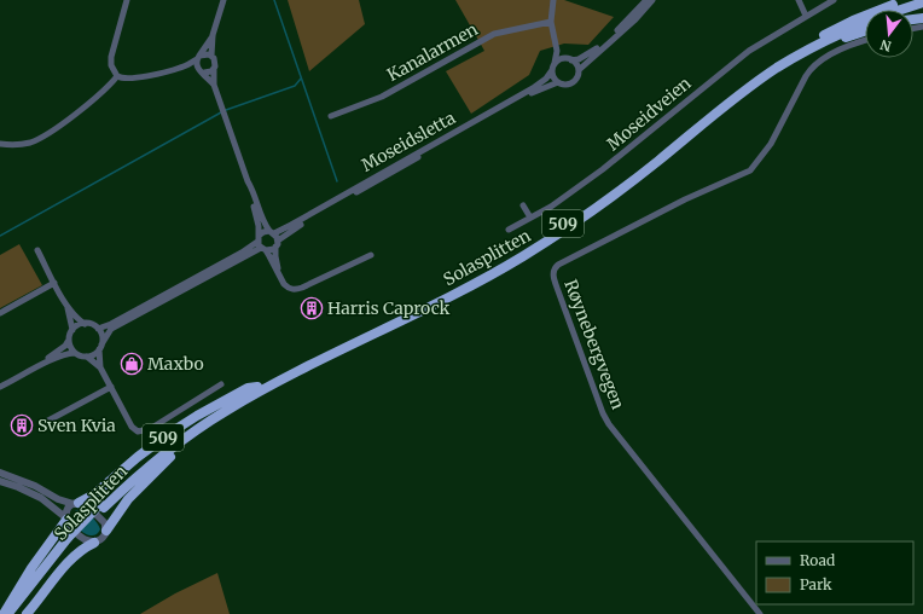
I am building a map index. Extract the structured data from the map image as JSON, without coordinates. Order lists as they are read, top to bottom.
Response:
{
  "streets": {
    "highway": ["509", "Solasplitten"],
    "street": [
      "Kanalarmen",
      "Moseidveien",
      "Moseidsletta",
      "Røynebergvegen"
    ]
  },
  "crossings": [
    ["509", "Solasplitten"]
  ],
  "places": {
    "building": ["Harris Caprock", "Sven Kvia"],
    "shop": ["Maxbo"]
  },
  "legend": ["Road", "Park"],
  "north": "bottom"
}
